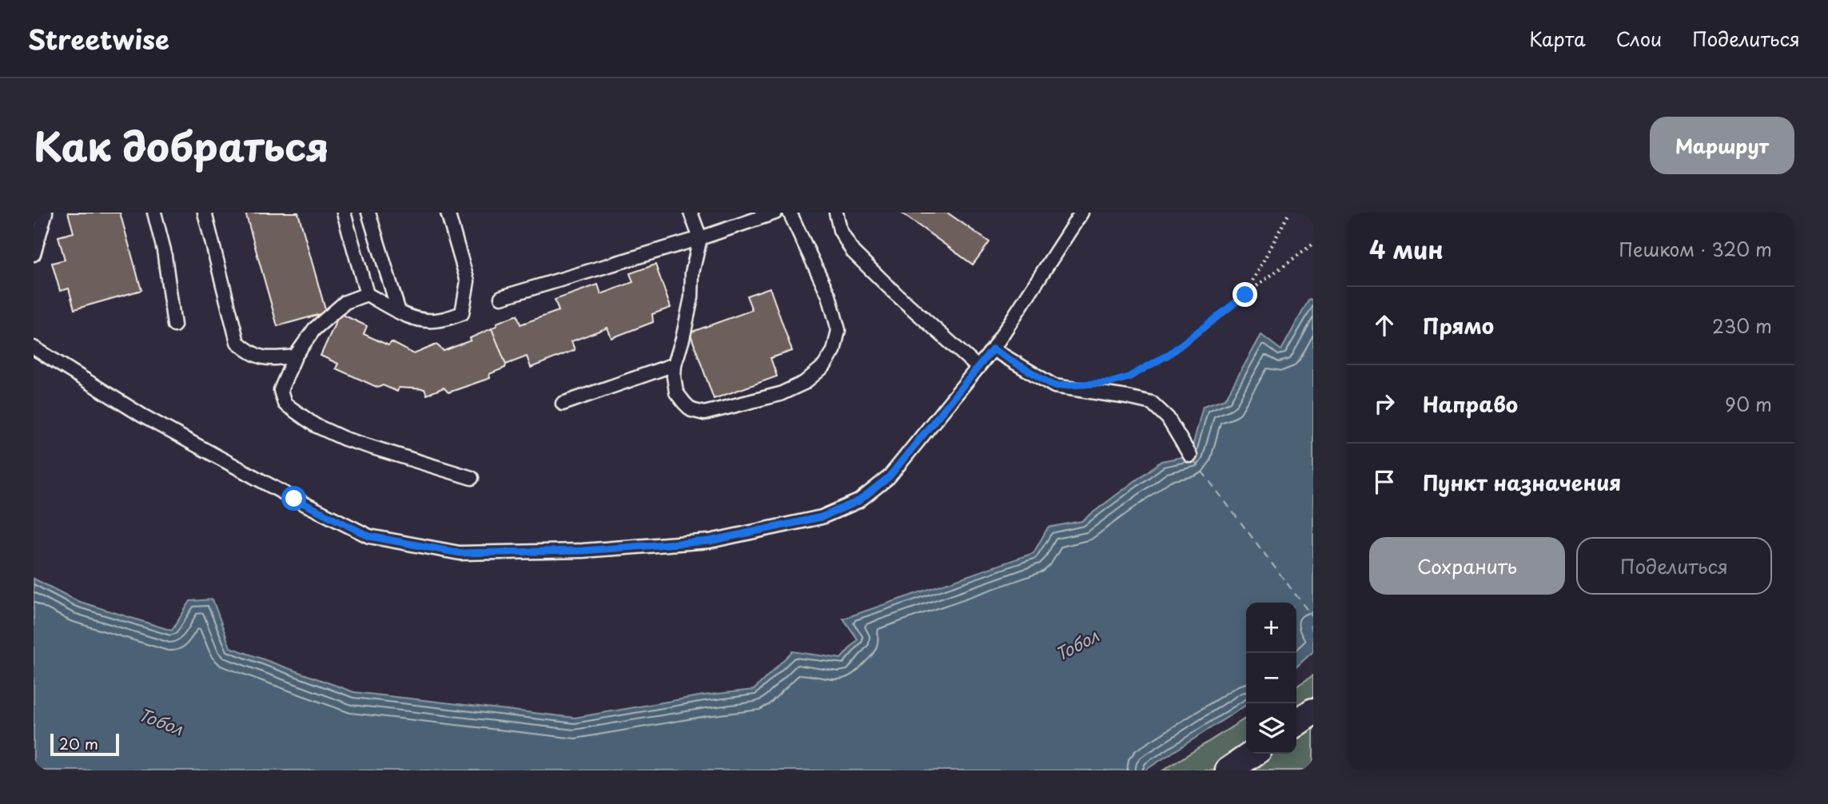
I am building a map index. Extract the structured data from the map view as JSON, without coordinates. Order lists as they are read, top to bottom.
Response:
{
  "water": ["Тобол"],
  "scale_bar": "20 m",
  "page": {
    "header": "Streetwise",
    "nav": ["Карта", "Слои", "Поделиться"],
    "title": "Как добраться",
    "buttons": [
      "Маршрут",
      ["Сохранить", "Поделиться"]
    ],
    "heading": ["4 мин", "Пешком · 320 m"],
    "list": [
      ["Прямо", "230 m"],
      ["Направо", "90 m"],
      "Пункт назначения"
    ],
    "map_buttons": ["+", "−"],
    "scale": "20 m"
  }
}
